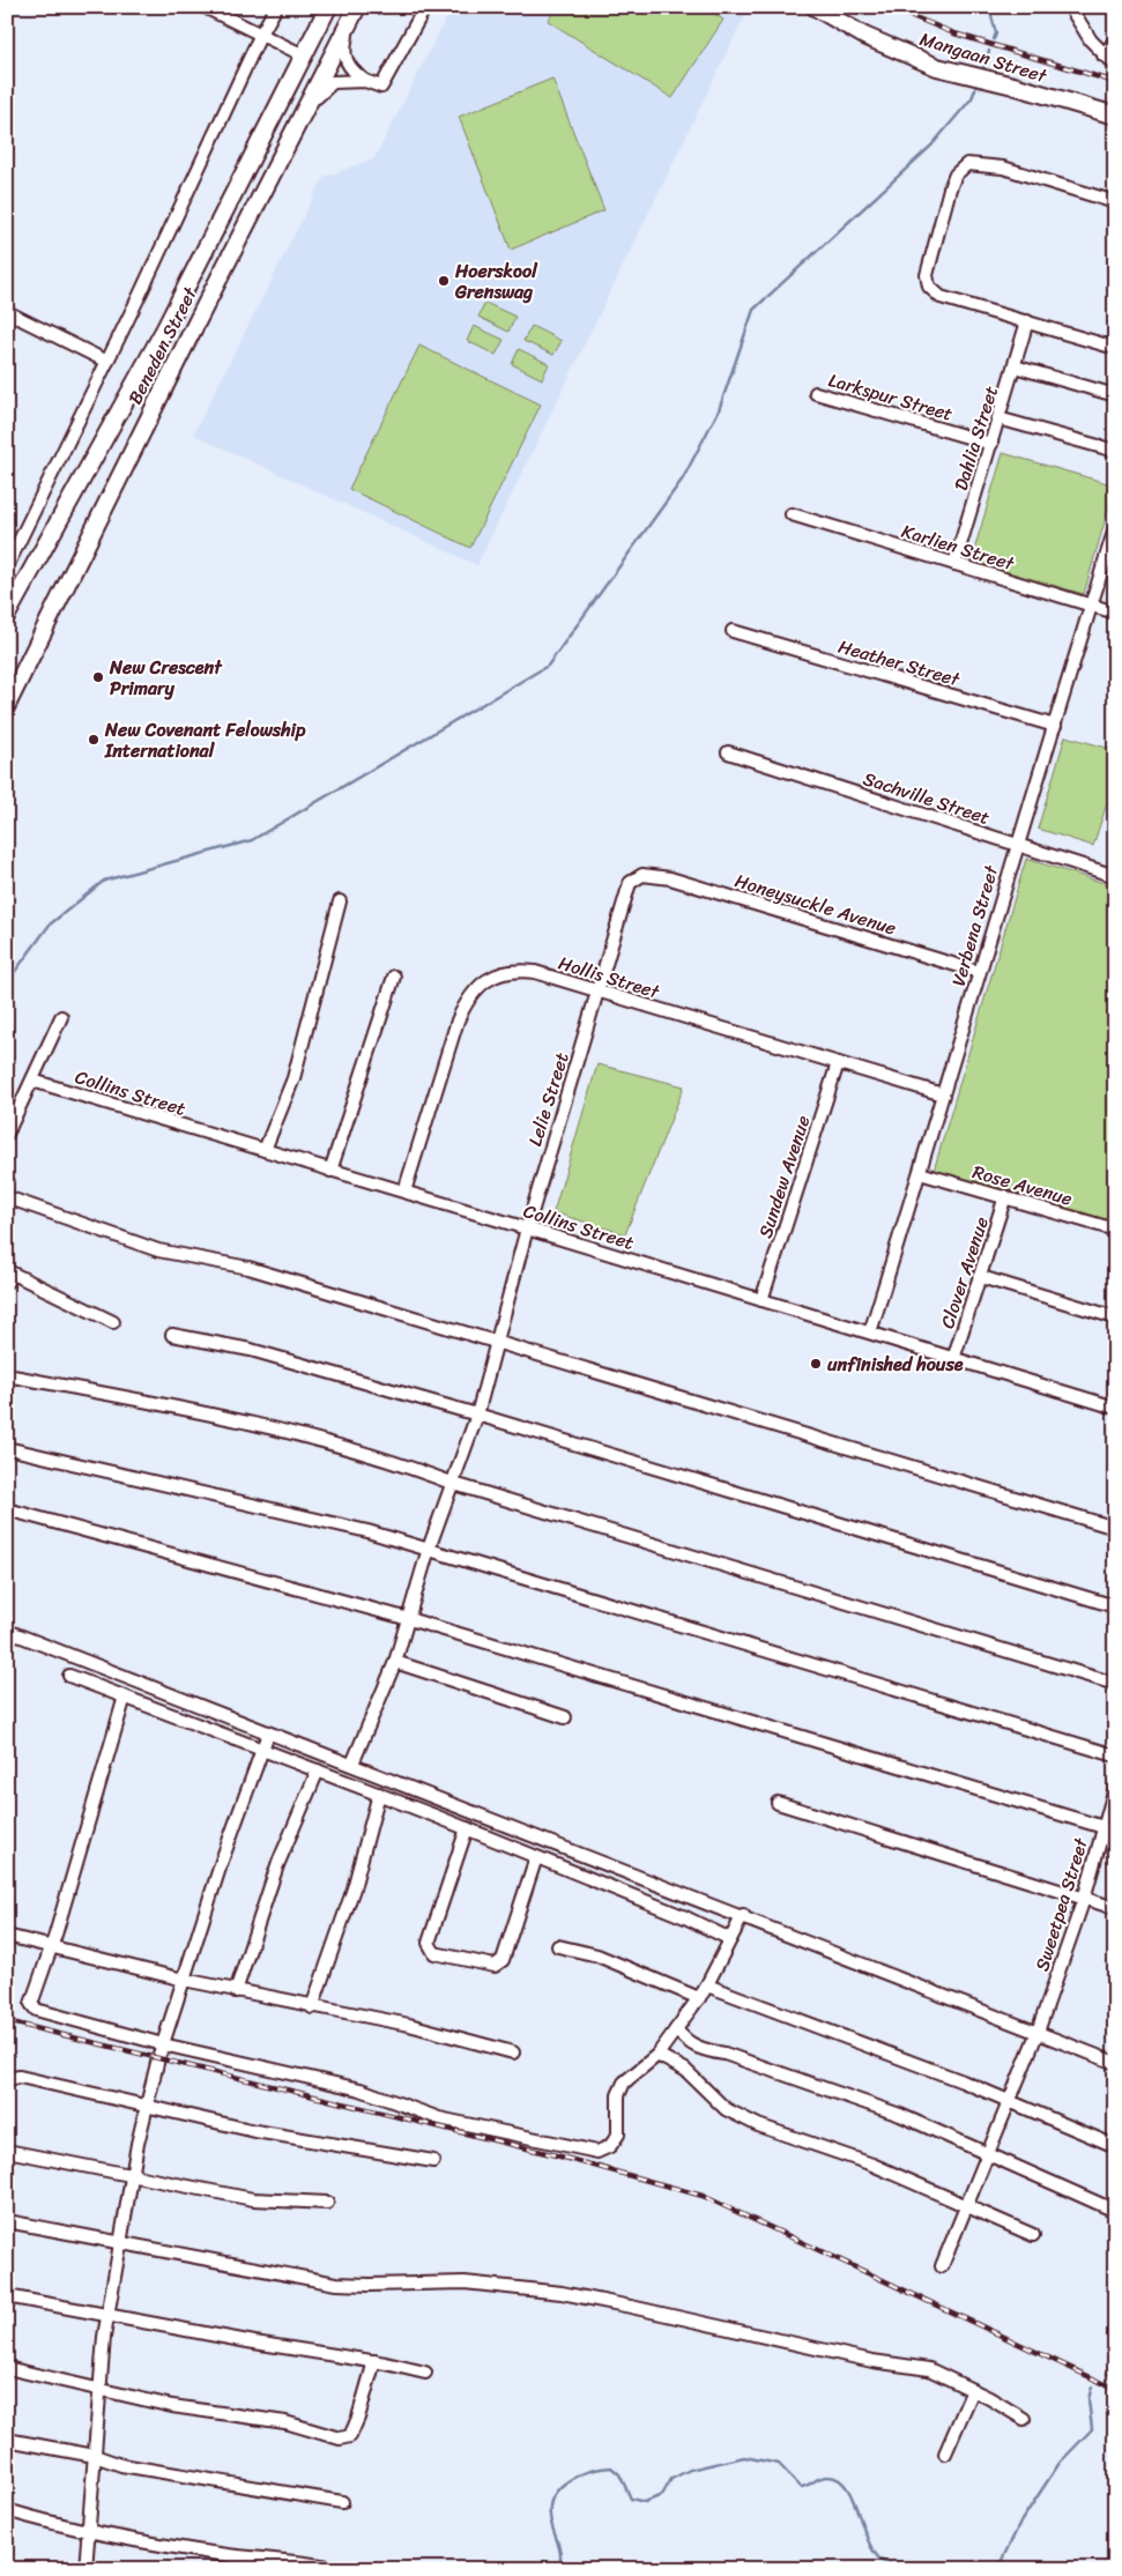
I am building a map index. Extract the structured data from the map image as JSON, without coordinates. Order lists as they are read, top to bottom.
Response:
{
  "streets": {
    "main road": ["Mangaan Street", "Beneden Street"],
    "street": [
      "Larkspur Street",
      "Dahlia Street",
      "Karlien Street",
      "Heather Street",
      "Sachville Street",
      "Honeysuckle Avenue",
      "Verbena Street",
      "Hollis Street",
      "Collins Street",
      "Lelie Street",
      "Sundew Avenue",
      "Rose Avenue",
      "Clover Avenue",
      "Sweetpea Street"
    ]
  },
  "crossings": [
    ["Larkspur Street", "Dahlia Street"],
    ["Dahlia Street", "Karlien Street"],
    ["Karlien Street", "Verbena Street"],
    ["Heather Street", "Verbena Street"],
    ["Sachville Street", "Verbena Street"],
    ["Honeysuckle Avenue", "Verbena Street"],
    ["Honeysuckle Avenue", "Lelie Street"],
    ["Verbena Street", "Hollis Street"],
    ["Verbena Street", "Collins Street"],
    ["Verbena Street", "Rose Avenue"],
    ["Hollis Street", "Collins Street"],
    ["Hollis Street", "Lelie Street"],
    ["Hollis Street", "Sundew Avenue"],
    ["Collins Street", "Lelie Street"],
    ["Collins Street", "Sundew Avenue"],
    ["Collins Street", "Clover Avenue"],
    ["Rose Avenue", "Clover Avenue"]
  ],
  "places": [
    "Hoerskool Grenswag",
    "New Crescent Primary",
    "New Covenant Felowship International",
    "unfinished house"
  ]
}
